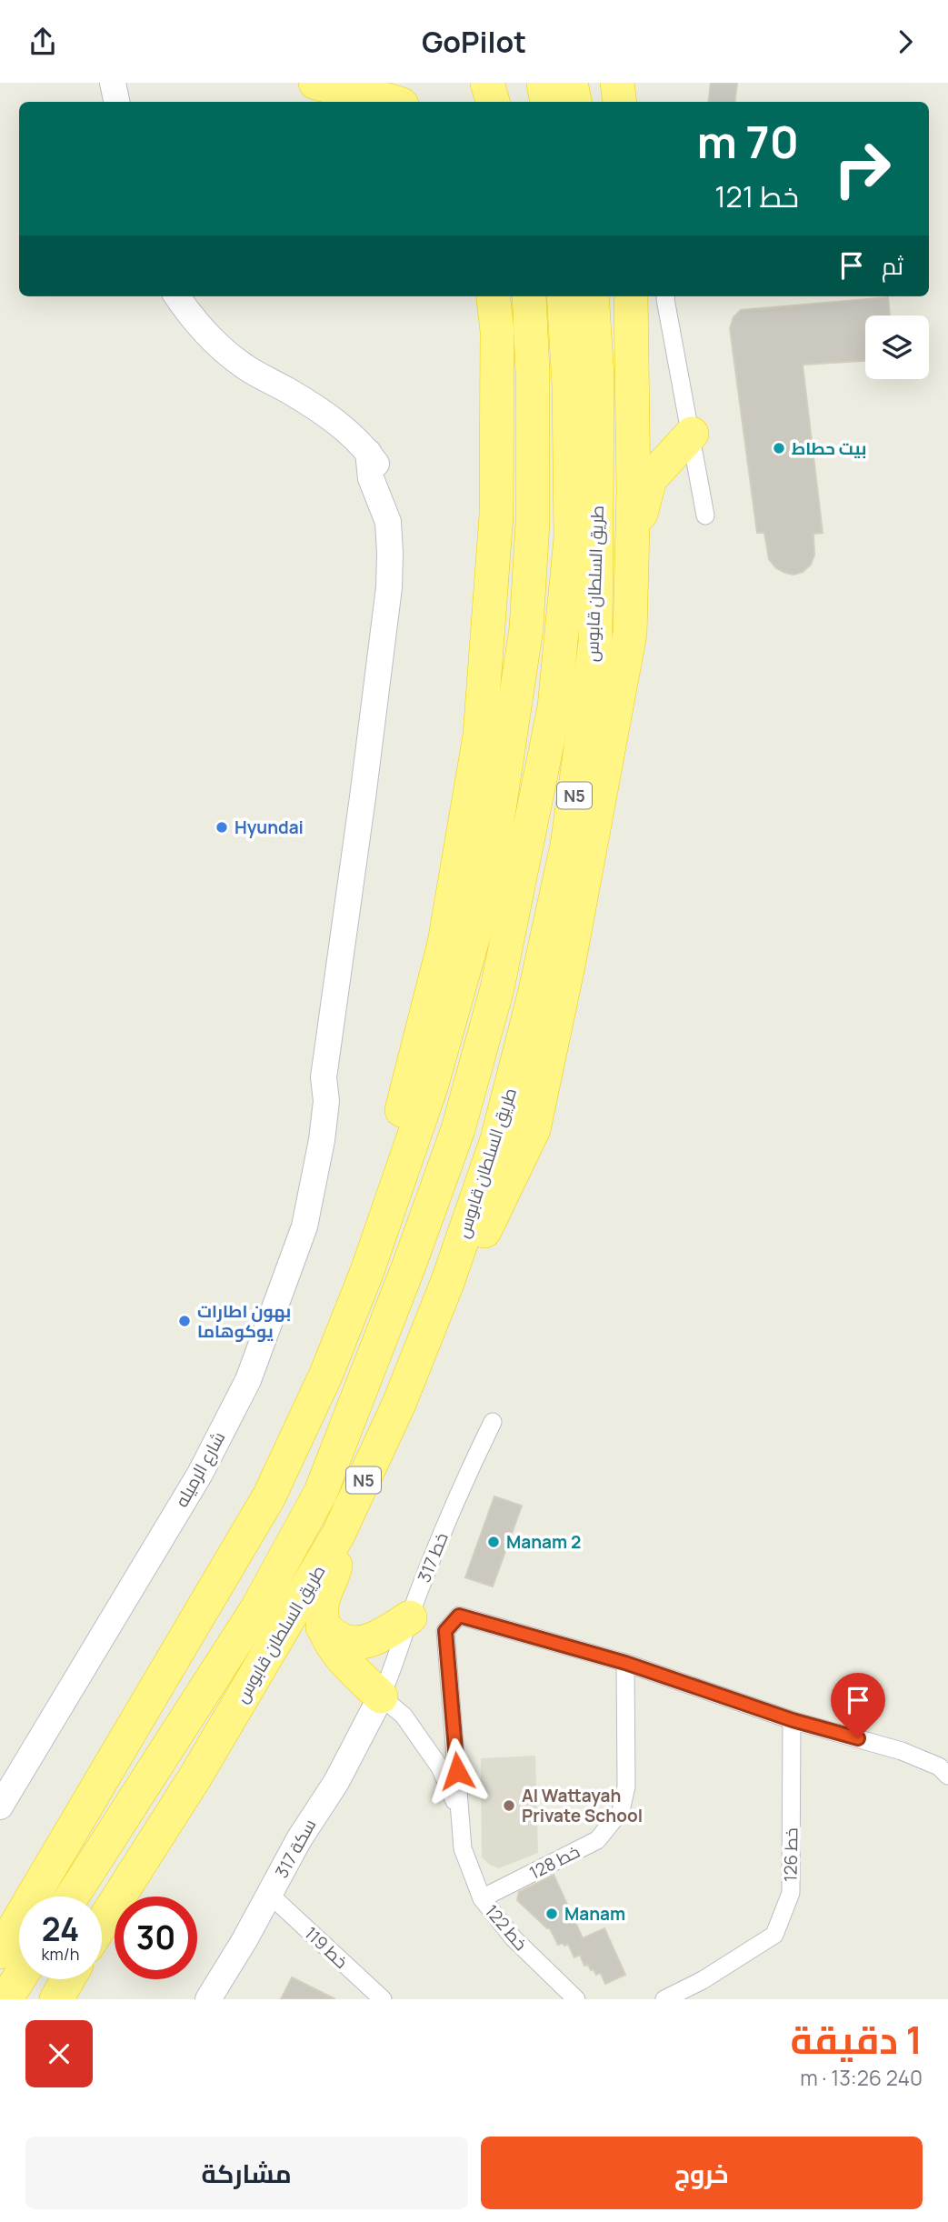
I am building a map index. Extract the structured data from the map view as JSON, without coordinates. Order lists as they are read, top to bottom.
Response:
{
  "streets": {
    "highway": ["طريق السلطان قابوس", "N5"],
    "street": [
      "شارع الرميله",
      "خط 317",
      "سكة 317",
      "خط 126",
      "خط 128",
      "خط 122",
      "خط 119"
    ]
  },
  "crossings": [
    ["خط 317", "سكة 317"],
    ["سكة 317", "خط 119"],
    ["خط 128", "خط 122"]
  ],
  "places": [
    "بيت حطاط",
    "Hyundai",
    "بهون اطارات يوكوهاما",
    "Manam 2",
    "Al Wattayah Private School",
    "Manam"
  ],
  "page": {
    "header": "GoPilot",
    "turn": ["70 m", "خط 121"],
    "then": "ثم",
    "speed": "24 km/h",
    "limit": "30",
    "heading": ["1 دقيقة", "240 m · 13:26"],
    "buttons": ["خروج", "مشاركة"]
  }
}
